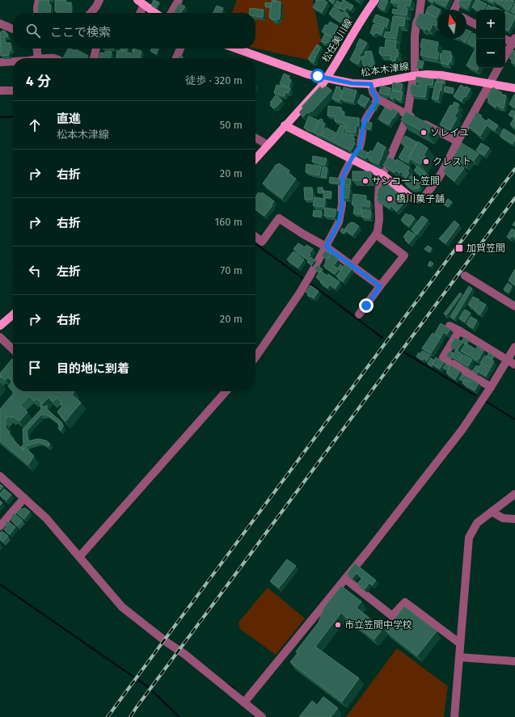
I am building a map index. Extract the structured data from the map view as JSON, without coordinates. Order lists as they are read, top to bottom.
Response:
{
  "streets": {
    "main road": ["松任美川線", "松本木津線"]
  },
  "crossings": [
    ["松任美川線", "松本木津線"]
  ],
  "places": {
    "other": [
      "ソレイユ",
      "クレスト",
      "サンコート笠間",
      "橋川菓子舗",
      "市立笠間中学校"
    ],
    "transit": ["加賀笠間"]
  },
  "north": "top",
  "page": {
    "map_buttons": ["+", "−"],
    "search": "ここで検索",
    "heading": ["4 分", "徒歩 · 320 m"],
    "list": [
      ["直進", "松本木津線", "50 m"],
      ["右折", "20 m"],
      ["右折", "160 m"],
      ["左折", "70 m"],
      ["右折", "20 m"],
      "目的地に到着"
    ]
  }
}
